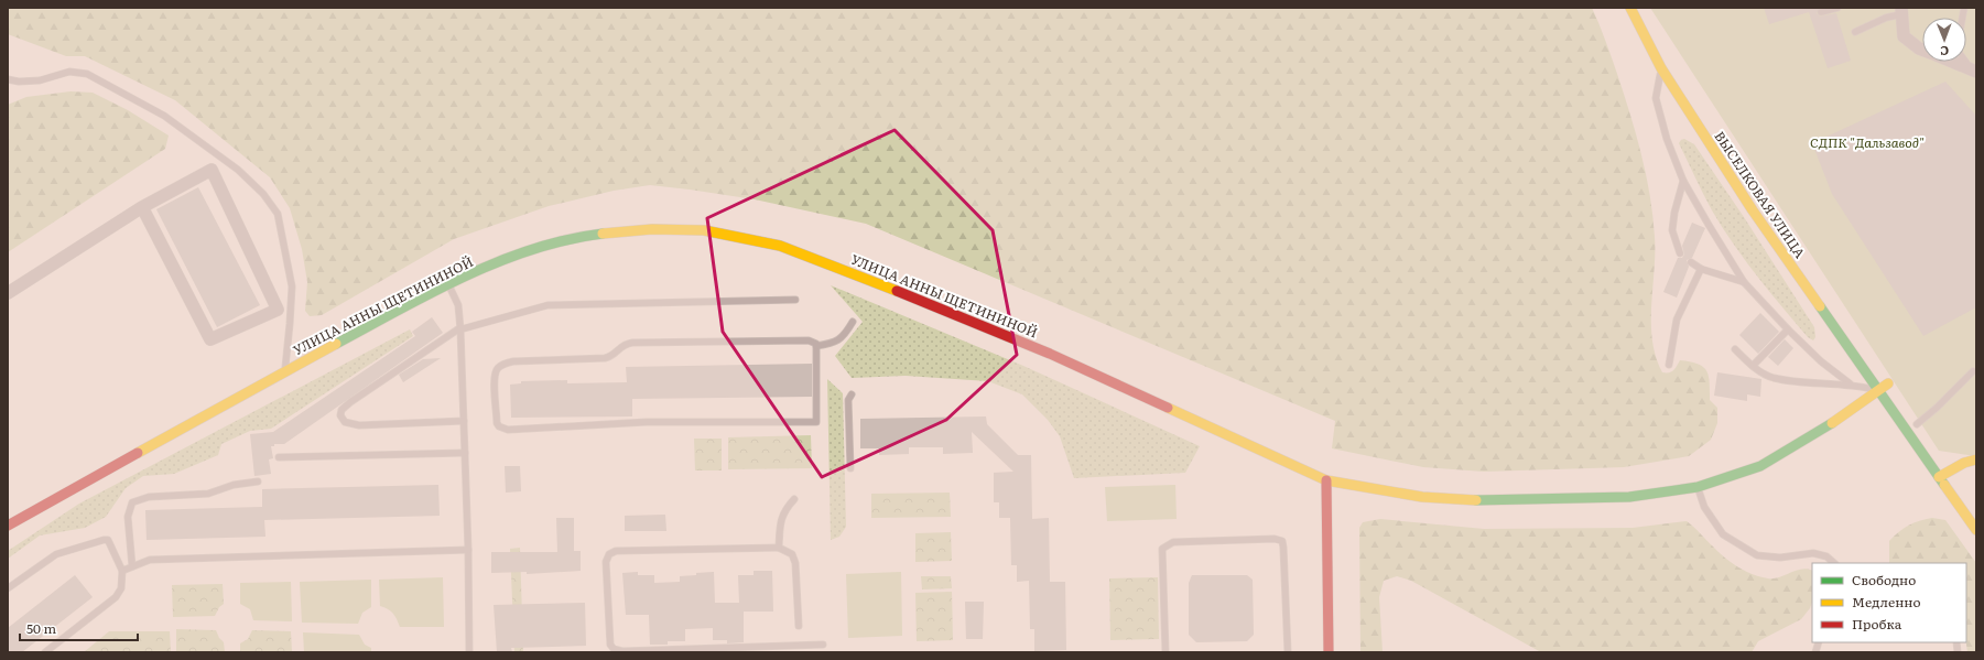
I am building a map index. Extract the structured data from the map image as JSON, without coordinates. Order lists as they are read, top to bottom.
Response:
{
  "streets": {
    "main road": ["ВЫСЕЛКОВАЯ УЛИЦА", "УЛИЦА АННЫ ЩЕТИНИНОЙ"]
  },
  "crossings": [
    ["ВЫСЕЛКОВАЯ УЛИЦА", "УЛИЦА АННЫ ЩЕТИНИНОЙ"]
  ],
  "parks": ["СДПК \"Дальзавод\""],
  "legend": ["Свободно", "Медленно", "Пробка"],
  "scale_bar": "50 m",
  "north": "bottom"
}
